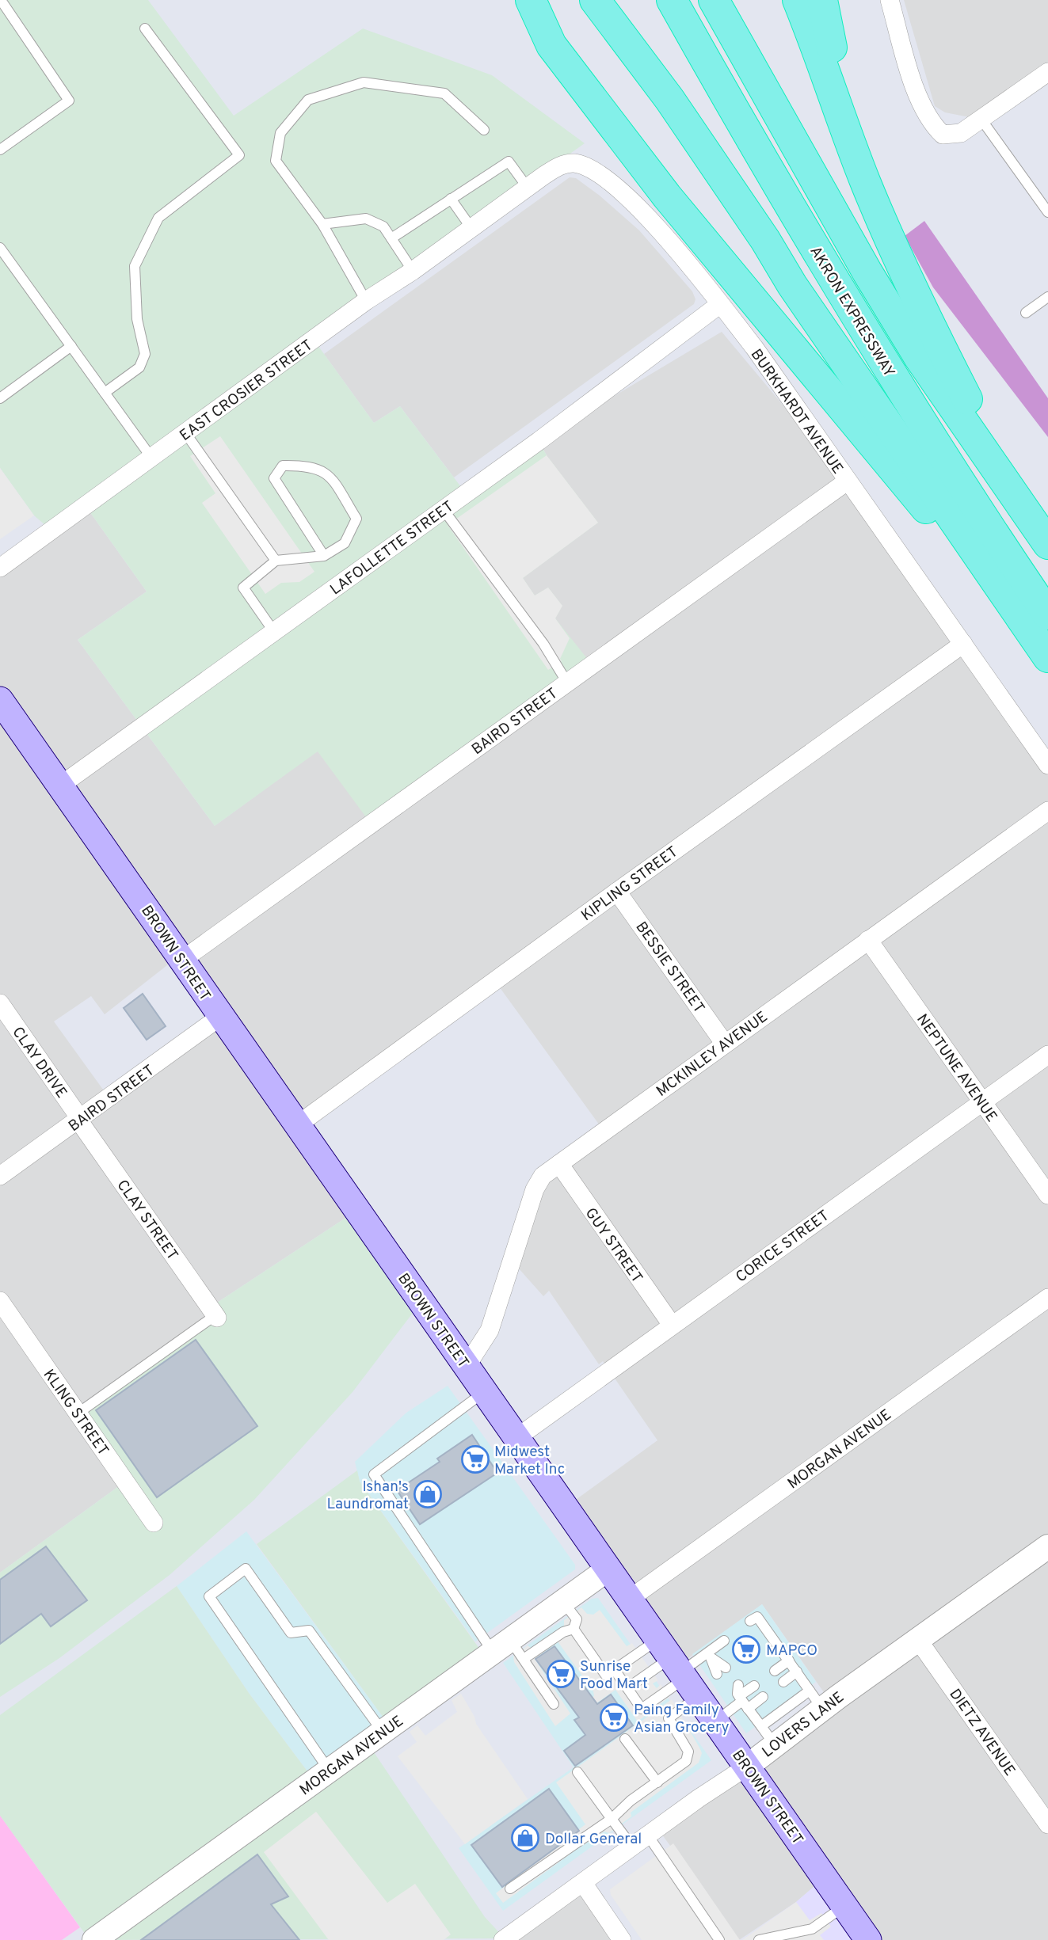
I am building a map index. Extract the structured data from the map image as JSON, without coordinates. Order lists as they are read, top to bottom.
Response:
{
  "streets": {
    "highway": ["AKRON EXPRESSWAY"],
    "main road": ["BROWN STREET"],
    "street": [
      "EAST CROSIER STREET",
      "BURKHARDT AVENUE",
      "LAFOLLETTE STREET",
      "BAIRD STREET",
      "KIPLING STREET",
      "BESSIE STREET",
      "MCKINLEY AVENUE",
      "CLAY DRIVE",
      "NEPTUNE AVENUE",
      "CLAY STREET",
      "GUY STREET",
      "CORICE STREET",
      "KLING STREET",
      "MORGAN AVENUE",
      "LOVERS LANE",
      "DIETZ AVENUE"
    ]
  },
  "crossings": [
    ["EAST CROSIER STREET", "BURKHARDT AVENUE"],
    ["BURKHARDT AVENUE", "LAFOLLETTE STREET"],
    ["BURKHARDT AVENUE", "BAIRD STREET"],
    ["BURKHARDT AVENUE", "KIPLING STREET"],
    ["LAFOLLETTE STREET", "BROWN STREET"],
    ["BAIRD STREET", "BROWN STREET"],
    ["BAIRD STREET", "CLAY DRIVE"],
    ["BAIRD STREET", "CLAY STREET"],
    ["KIPLING STREET", "BROWN STREET"],
    ["KIPLING STREET", "BESSIE STREET"],
    ["BROWN STREET", "MCKINLEY AVENUE"],
    ["BROWN STREET", "CORICE STREET"],
    ["BROWN STREET", "MORGAN AVENUE"],
    ["BROWN STREET", "LOVERS LANE"],
    ["BESSIE STREET", "MCKINLEY AVENUE"],
    ["MCKINLEY AVENUE", "NEPTUNE AVENUE"],
    ["MCKINLEY AVENUE", "GUY STREET"],
    ["CLAY DRIVE", "CLAY STREET"],
    ["NEPTUNE AVENUE", "CORICE STREET"],
    ["GUY STREET", "CORICE STREET"],
    ["LOVERS LANE", "DIETZ AVENUE"]
  ],
  "places": {
    "supermarket": [
      "Midwest Market Inc",
      "MAPCO",
      "Sunrise Food Mart",
      "Paing Family Asian Grocery"
    ],
    "shop": ["Ishan's Laundromat", "Dollar General"]
  }
}
